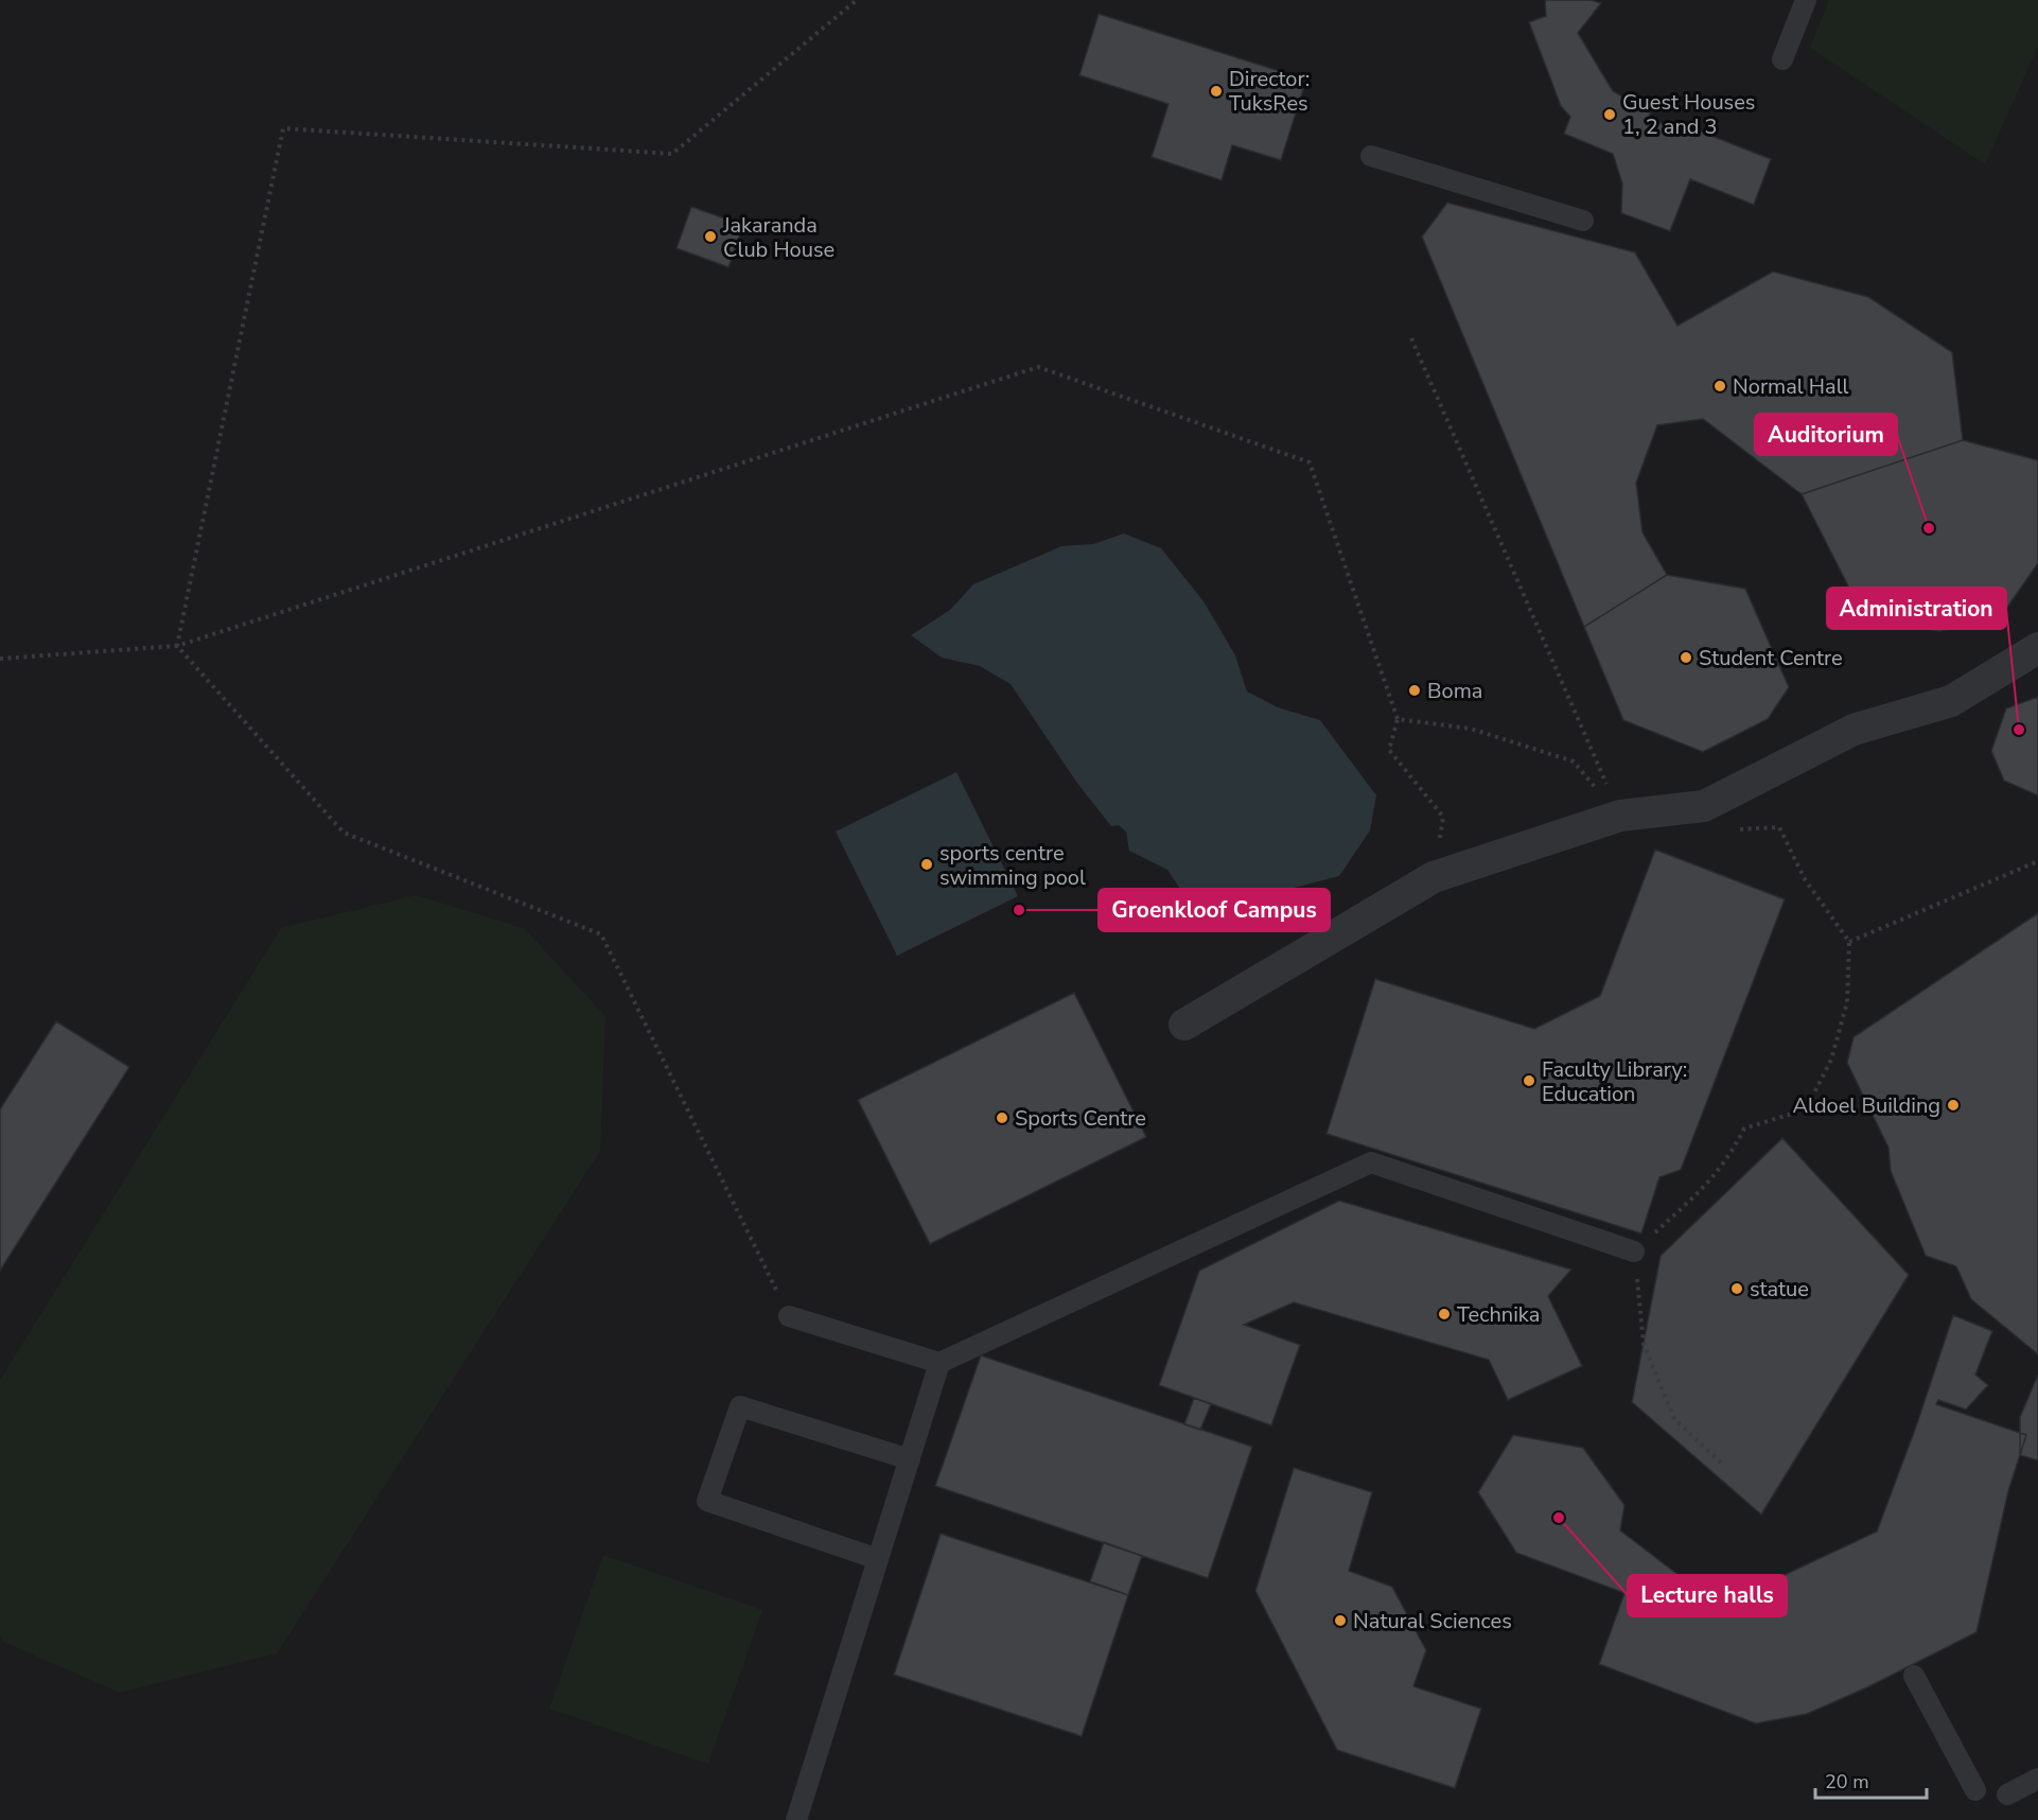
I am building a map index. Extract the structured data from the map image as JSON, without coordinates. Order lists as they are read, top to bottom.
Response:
{
  "places": [
    "Director: TuksRes",
    "Guest Houses 1, 2 and 3",
    "Jakaranda Club House",
    "Normal Hall",
    "Auditorium",
    "Student Centre",
    "Boma",
    "Administration",
    "sports centre swimming pool",
    "Groenkloof Campus",
    "Faculty Library: Education",
    "Aldoel Building",
    "Sports Centre",
    "statue",
    "Technika",
    "Lecture halls",
    "Natural Sciences"
  ],
  "scale_bar": "20 m"
}
